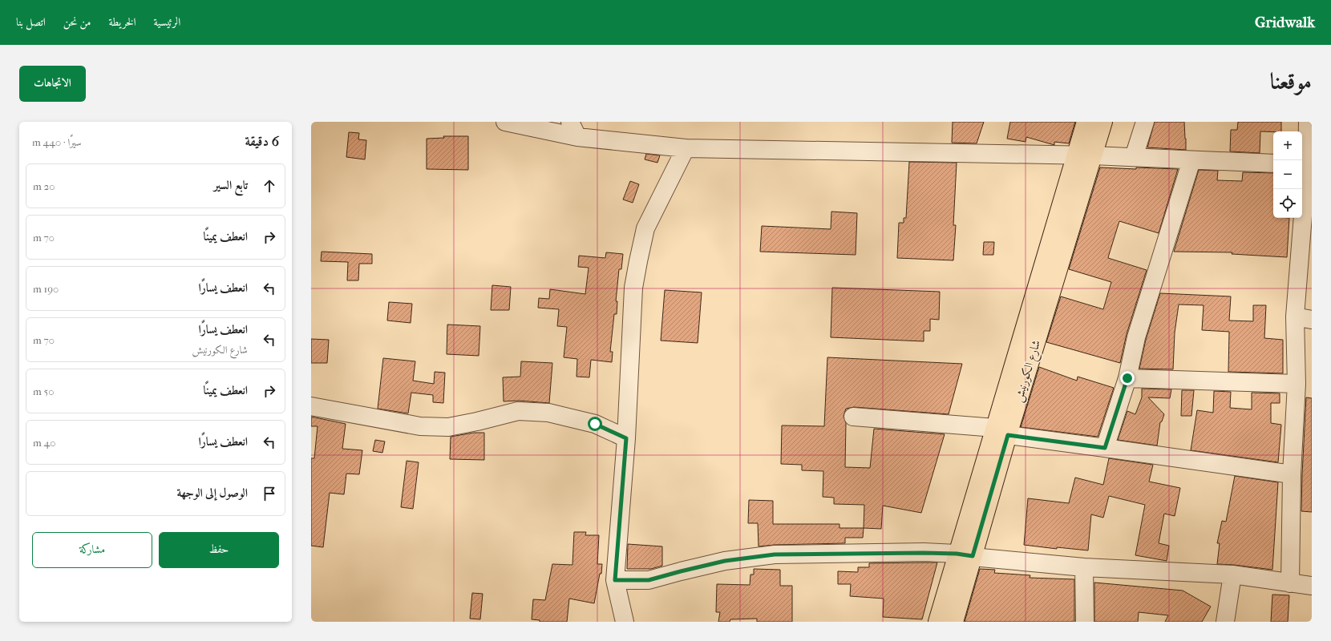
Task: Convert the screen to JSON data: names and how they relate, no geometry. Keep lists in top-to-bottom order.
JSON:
{
  "streets": {
    "main road": ["شارع الكورنيش"]
  },
  "page": {
    "header": "Gridwalk",
    "nav": [
      "الرئيسية",
      "الخريطة",
      "من نحن",
      "اتصل بنا"
    ],
    "title": "موقعنا",
    "buttons": [
      "الاتجاهات",
      ["حفظ", "مشاركة"]
    ],
    "heading": ["6 دقيقة", "سيرًا · 440 m"],
    "map_buttons": ["+", "−"],
    "list": [
      ["تابع السير", "20 m"],
      ["انعطف يمينًا", "70 m"],
      ["انعطف يسارًا", "190 m"],
      ["انعطف يسارًا", "شارع الكورنيش", "70 m"],
      ["انعطف يمينًا", "50 m"],
      ["انعطف يسارًا", "40 m"],
      "الوصول إلى الوجهة"
    ]
  }
}
